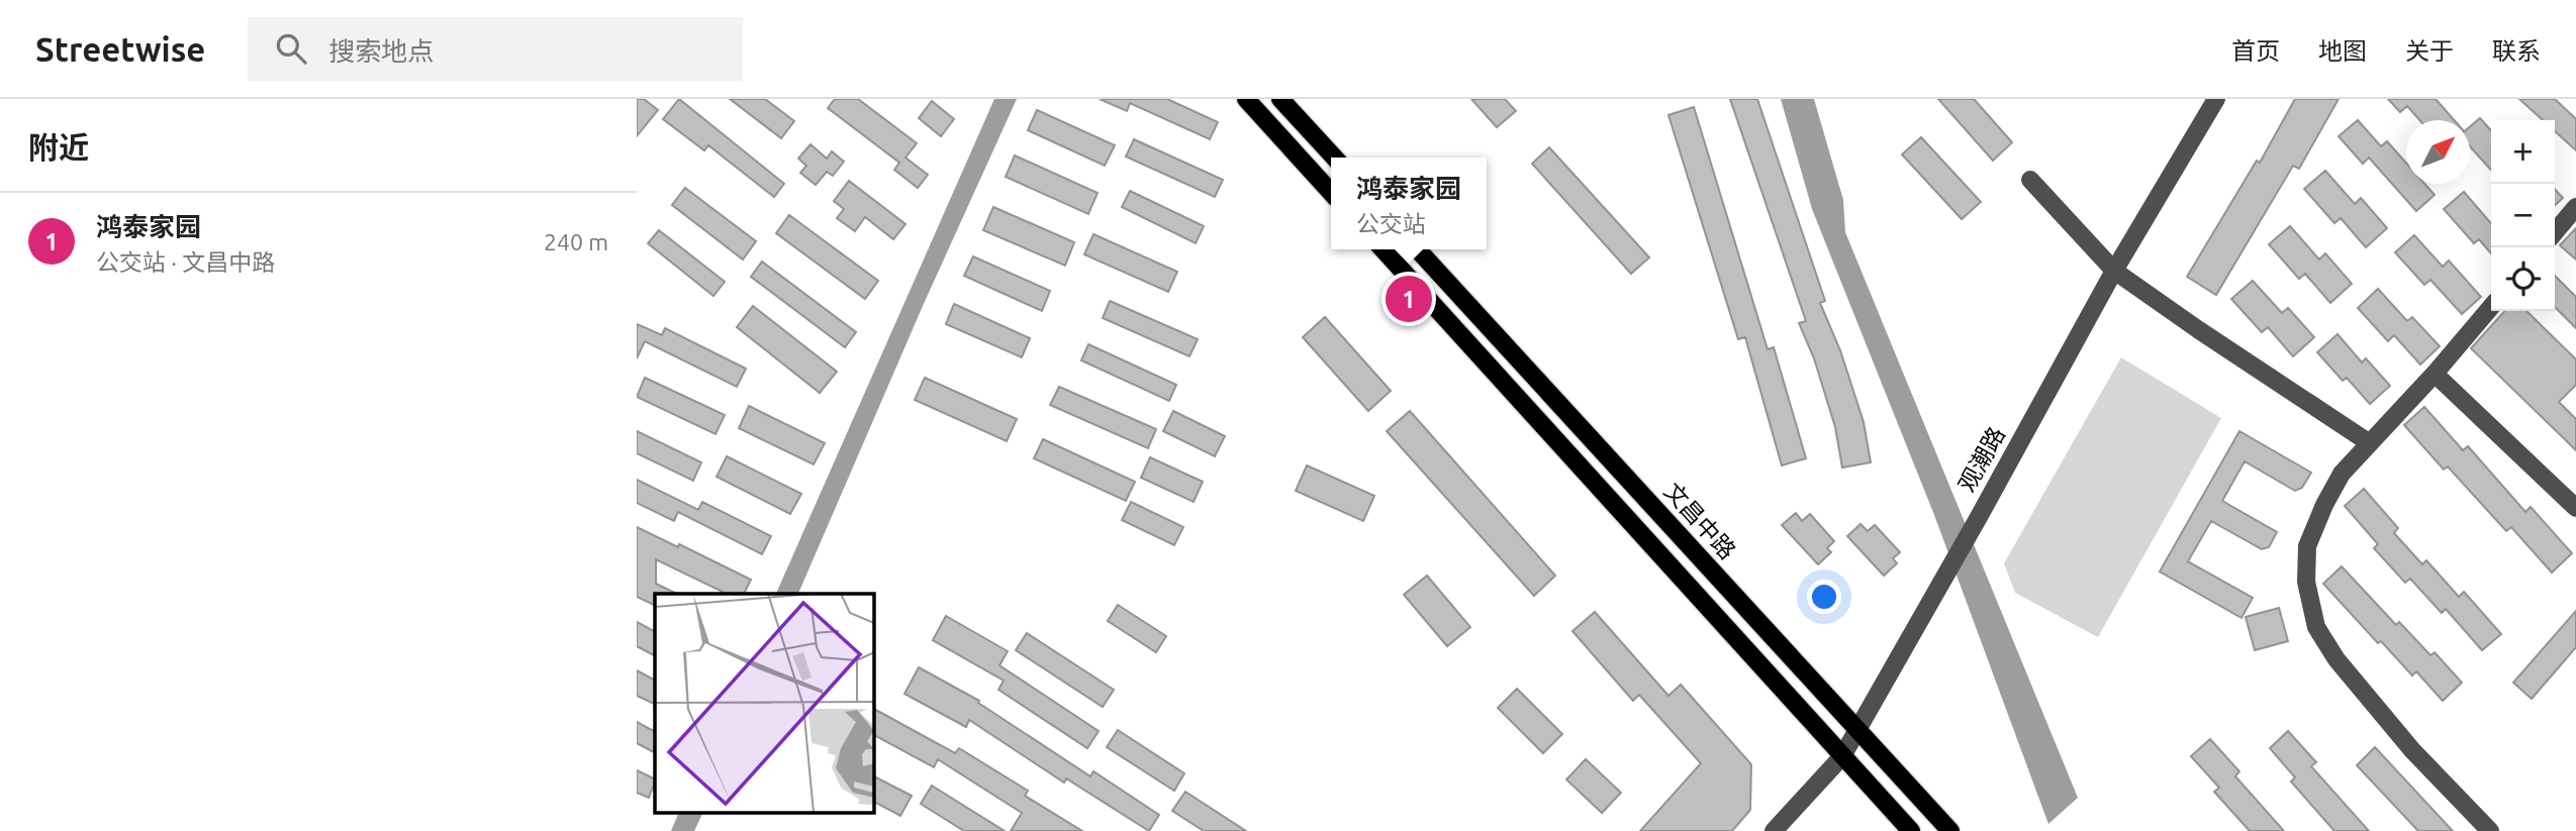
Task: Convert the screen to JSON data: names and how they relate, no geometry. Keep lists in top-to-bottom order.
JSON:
{
  "streets": {
    "main road": ["文昌中路"],
    "street": ["观潮路"]
  },
  "crossings": [
    ["观潮路", "文昌中路"]
  ],
  "north": "top right",
  "page": {
    "header": "Streetwise",
    "search": "搜索地点",
    "nav": [
      "首页",
      "地图",
      "关于",
      "联系"
    ],
    "heading": "附近",
    "map_buttons": ["+", "−"],
    "popup": ["鸿泰家园", "公交站"],
    "list": [
      {
        "mark": "1",
        "name": "鸿泰家园",
        "note": "公交站 · 文昌中路",
        "value": "240 m"
      }
    ],
    "pins": "1"
  }
}
